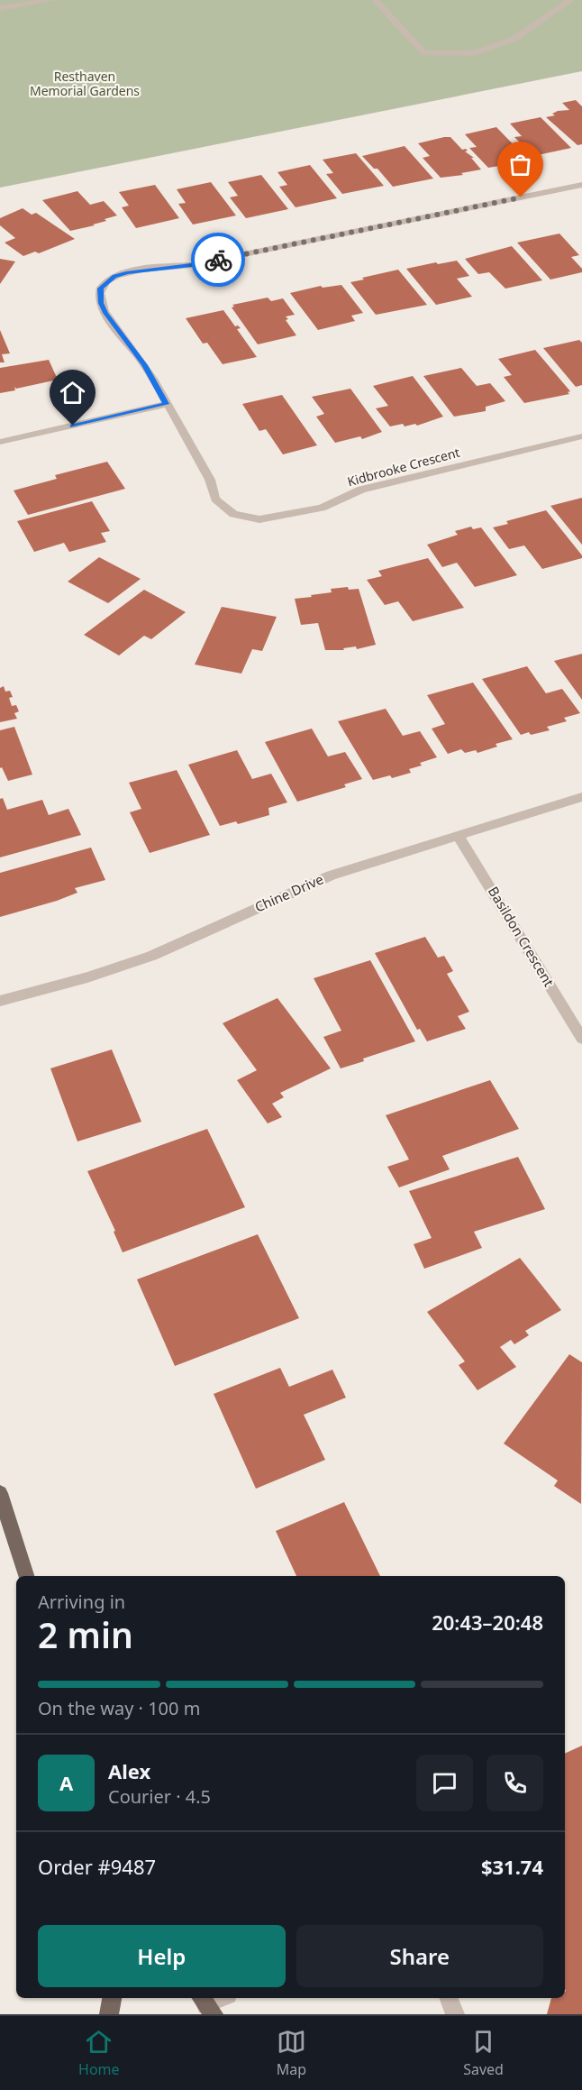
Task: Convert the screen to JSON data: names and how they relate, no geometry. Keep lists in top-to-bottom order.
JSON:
{
  "streets": {
    "street": ["Kidbrooke Crescent", "Chine Drive", "Basildon Crescent"]
  },
  "crossings": [
    ["Chine Drive", "Basildon Crescent"]
  ],
  "parks": ["Resthaven Memorial Gardens"],
  "page": {
    "heading": ["2 min", "Arriving in", "20:43–20:48"],
    "panel": [
      "Alex",
      "Courier · 4.5",
      "Order #9487",
      "$31.74"
    ],
    "bar": "On the way · 100 m",
    "round": "A",
    "buttons": ["Help", "Share"],
    "tabs": ["Home", "Map", "Saved"]
  }
}
